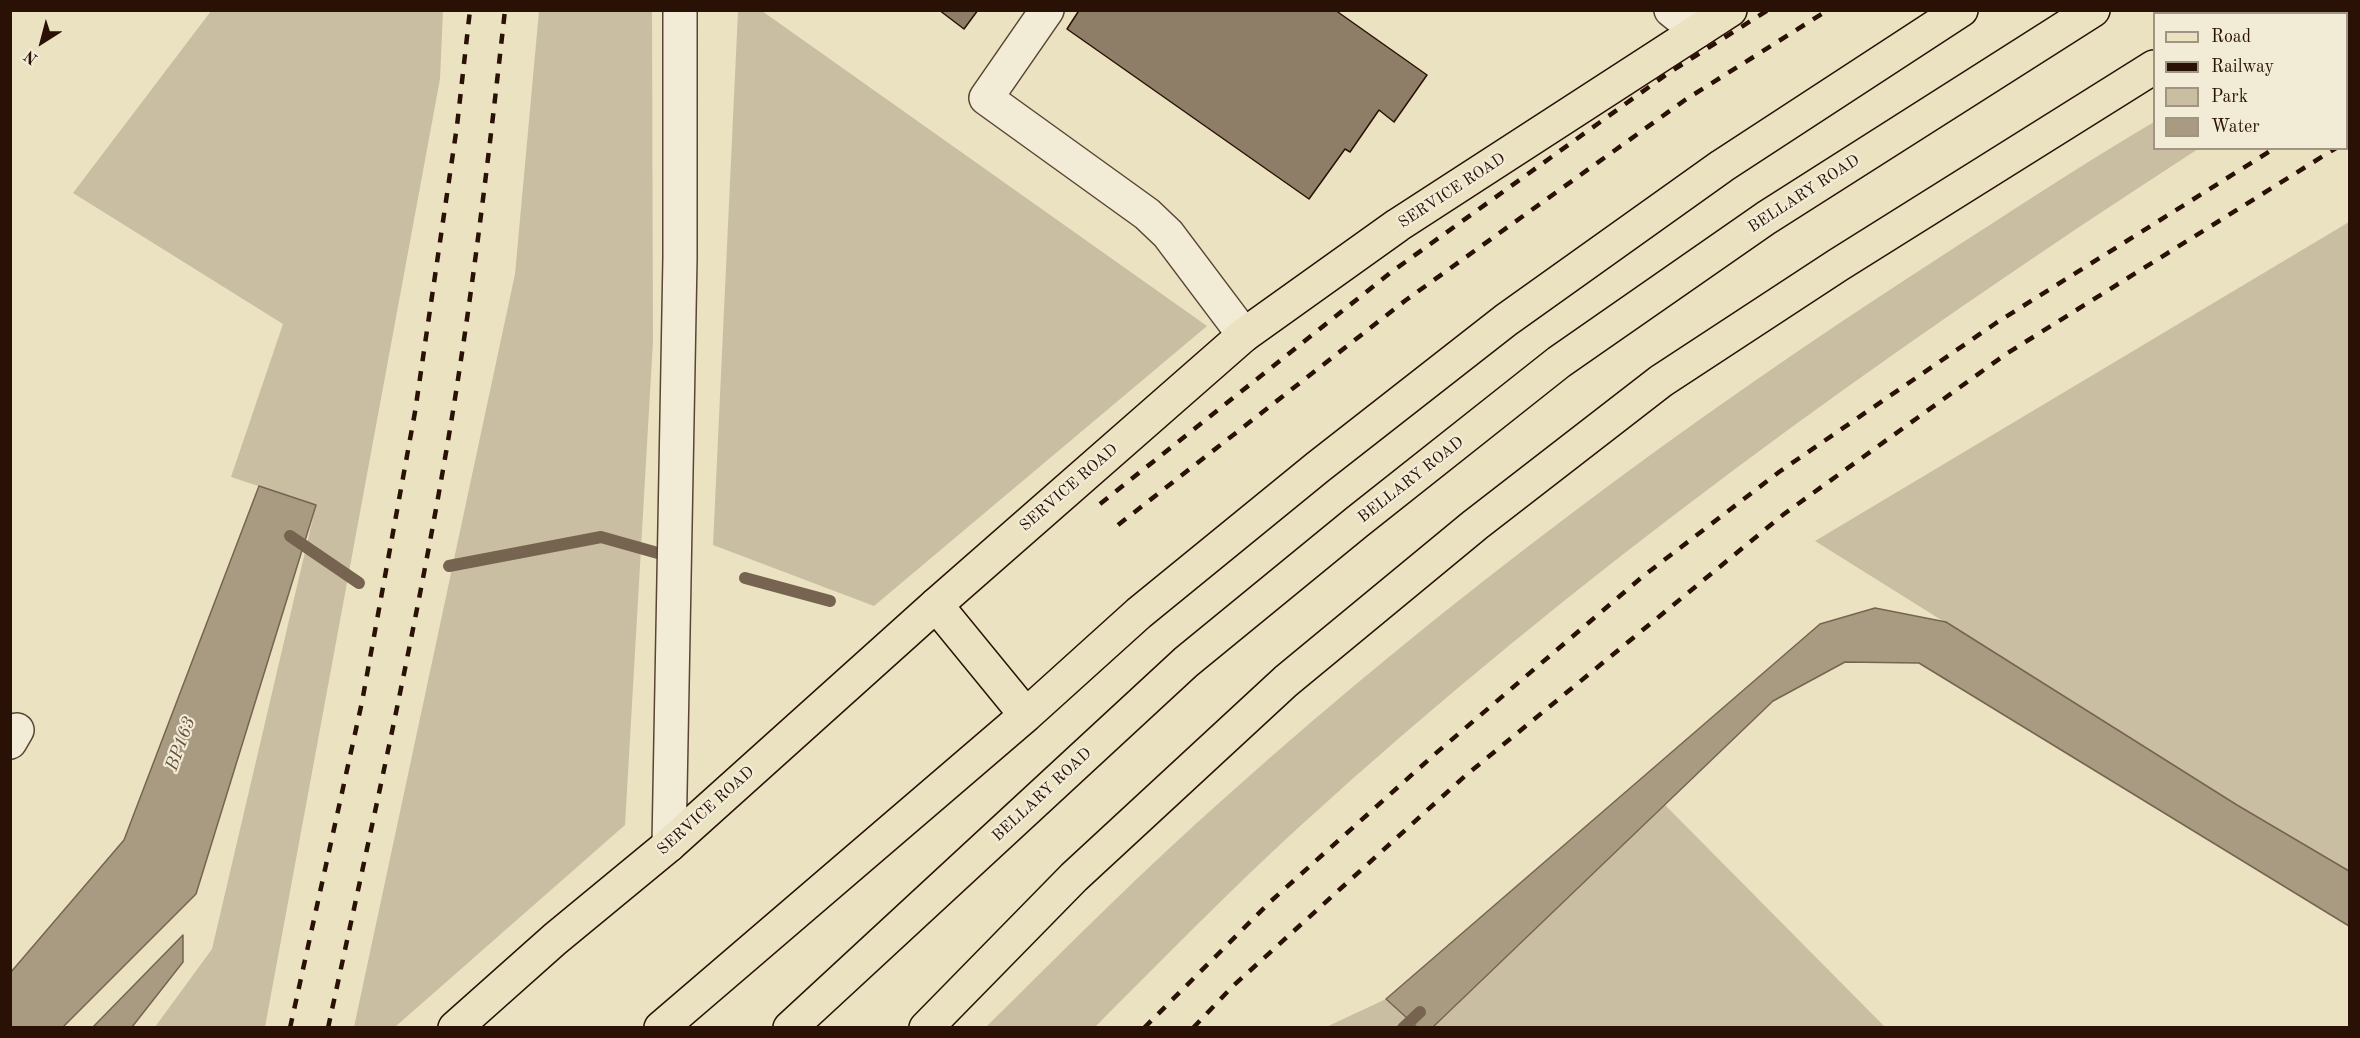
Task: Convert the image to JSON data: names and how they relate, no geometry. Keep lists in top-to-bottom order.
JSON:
{
  "streets": {
    "main road": ["SERVICE ROAD", "BELLARY ROAD"]
  },
  "water": ["BP163"],
  "legend": [
    "Road",
    "Railway",
    "Park",
    "Water"
  ],
  "north": "bottom left"
}
